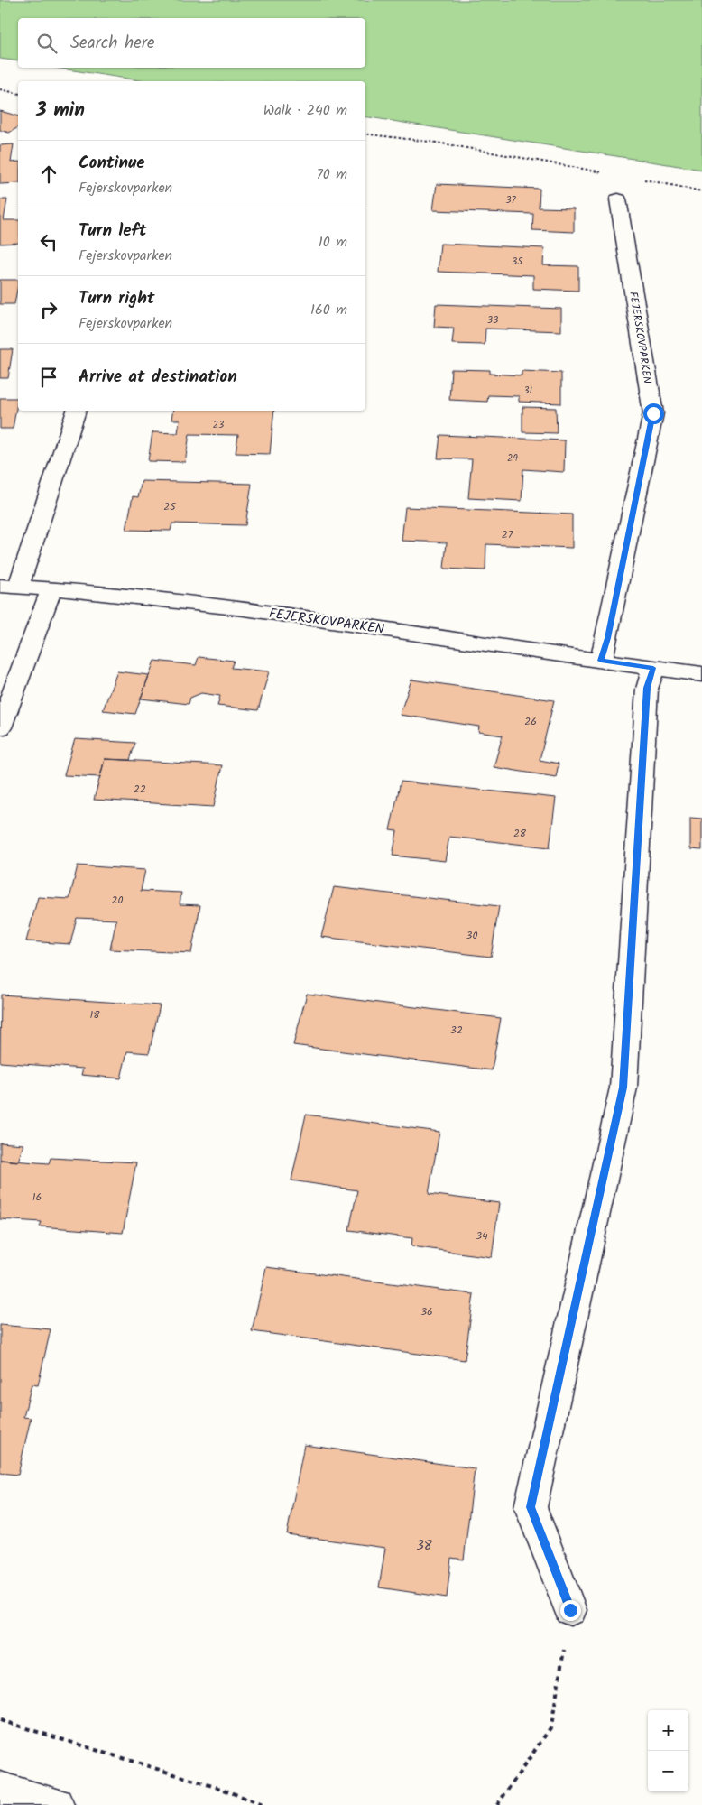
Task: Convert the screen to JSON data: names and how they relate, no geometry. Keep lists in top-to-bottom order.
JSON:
{
  "streets": {
    "street": ["FEJERSKOVPARKEN"]
  },
  "house_numbers": [
    "37",
    "35",
    "33",
    "31",
    "23",
    "29",
    "25",
    "27",
    "26",
    "22",
    "28",
    "20",
    "30",
    "18",
    "32",
    "16",
    "34",
    "36",
    "38"
  ],
  "page": {
    "search": "Search here",
    "heading": ["3 min", "Walk · 240 m"],
    "list": [
      ["Continue", "Fejerskovparken", "70 m"],
      ["Turn left", "Fejerskovparken", "10 m"],
      ["Turn right", "Fejerskovparken", "160 m"],
      "Arrive at destination"
    ],
    "map_buttons": ["+", "−"]
  }
}
